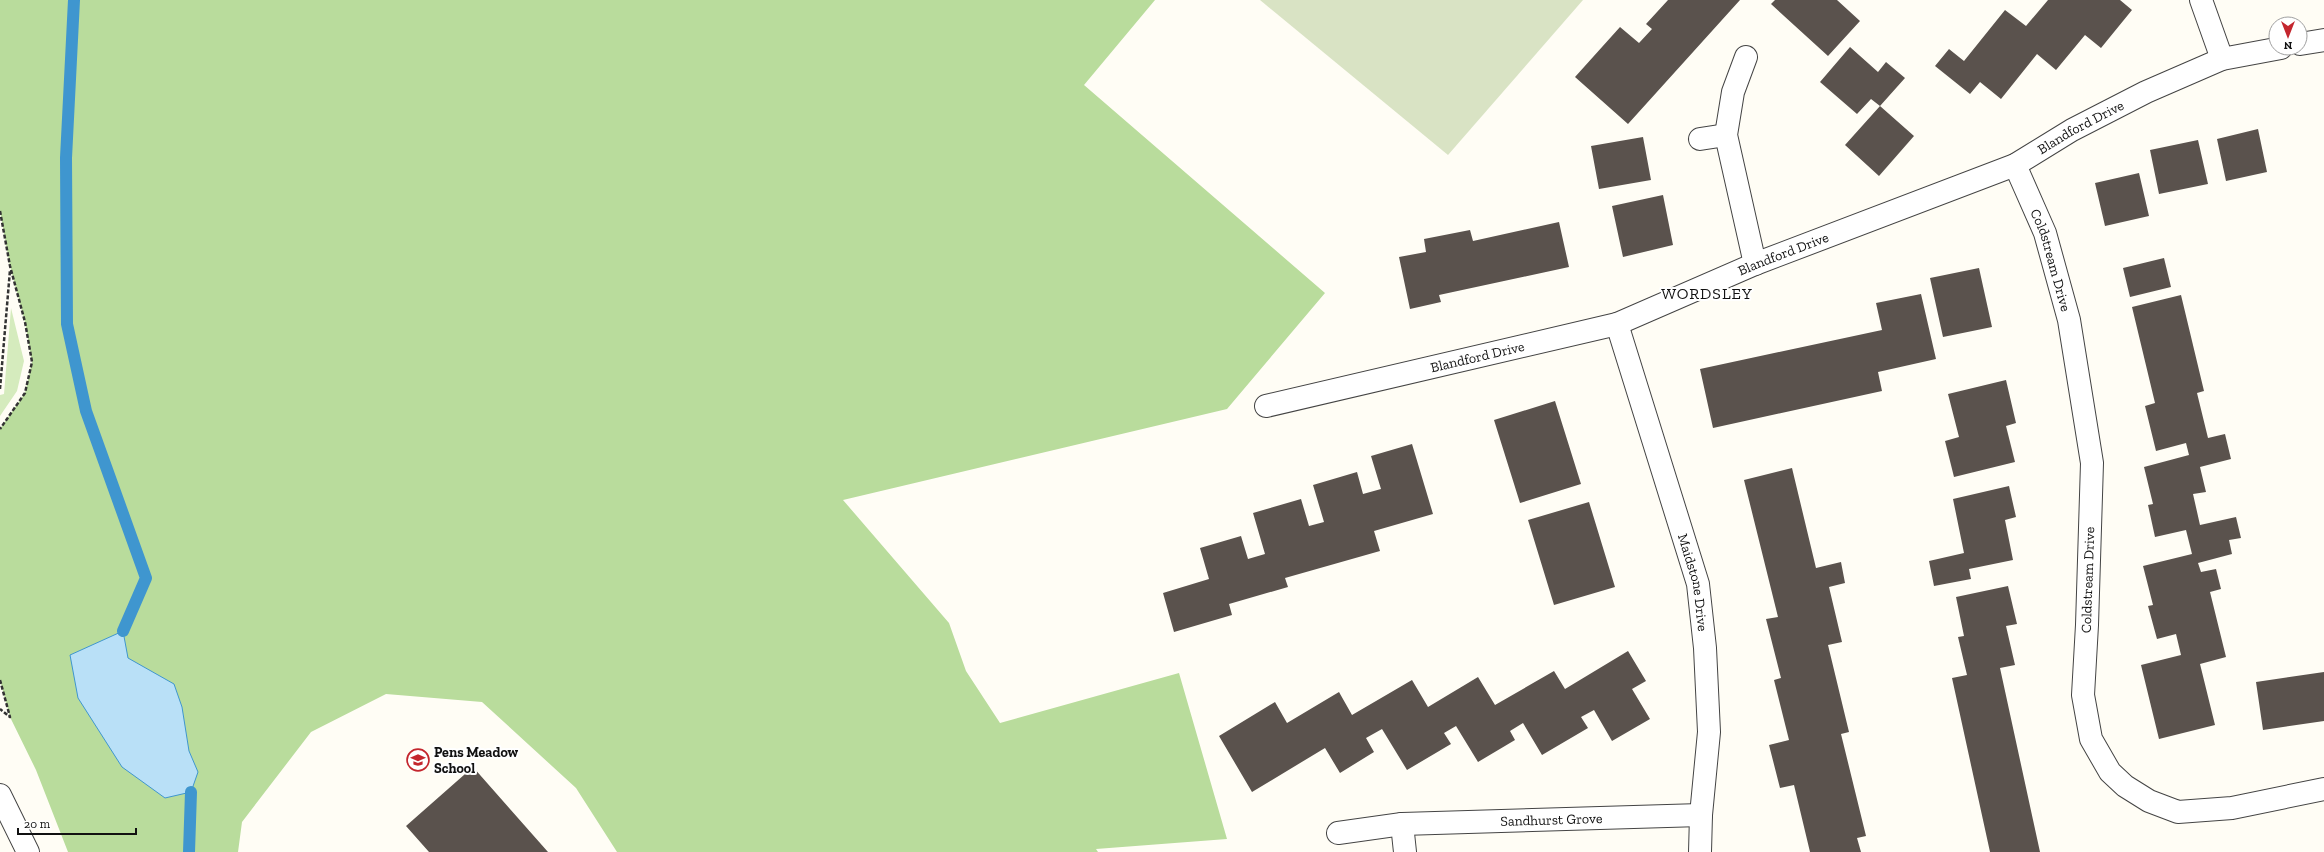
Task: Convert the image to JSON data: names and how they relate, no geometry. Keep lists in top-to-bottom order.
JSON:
{
  "streets": {
    "street": [
      "Blandford Drive",
      "Coldstream Drive",
      "Maidstone Drive",
      "Sandhurst Grove"
    ]
  },
  "crossings": [
    ["Blandford Drive", "Coldstream Drive"],
    ["Blandford Drive", "Maidstone Drive"],
    ["Maidstone Drive", "Sandhurst Grove"]
  ],
  "districts": ["WORDSLEY"],
  "places": {
    "school or university": ["Pens Meadow School"]
  },
  "scale_bar": "20 m",
  "north": "bottom"
}
